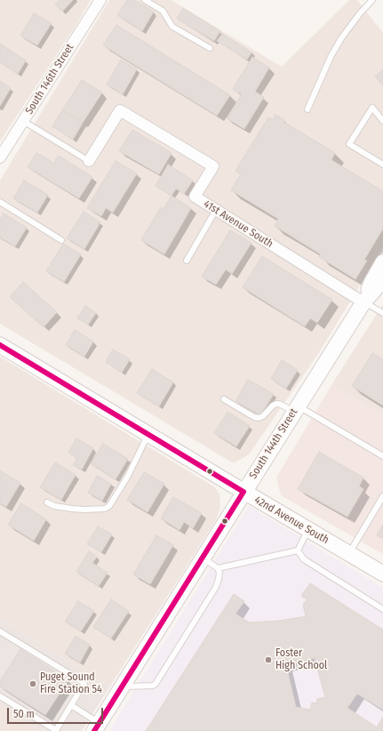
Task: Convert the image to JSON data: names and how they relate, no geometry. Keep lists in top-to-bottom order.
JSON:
{
  "streets": {
    "street": [
      "South 146th Street",
      "41st Avenue South",
      "South 144th Street",
      "42nd Avenue South"
    ]
  },
  "crossings": [
    ["41st Avenue South", "South 144th Street"],
    ["South 144th Street", "42nd Avenue South"]
  ],
  "places": ["Foster High School", "Puget Sound Fire Station 54"],
  "scale_bar": "50 m"
}
